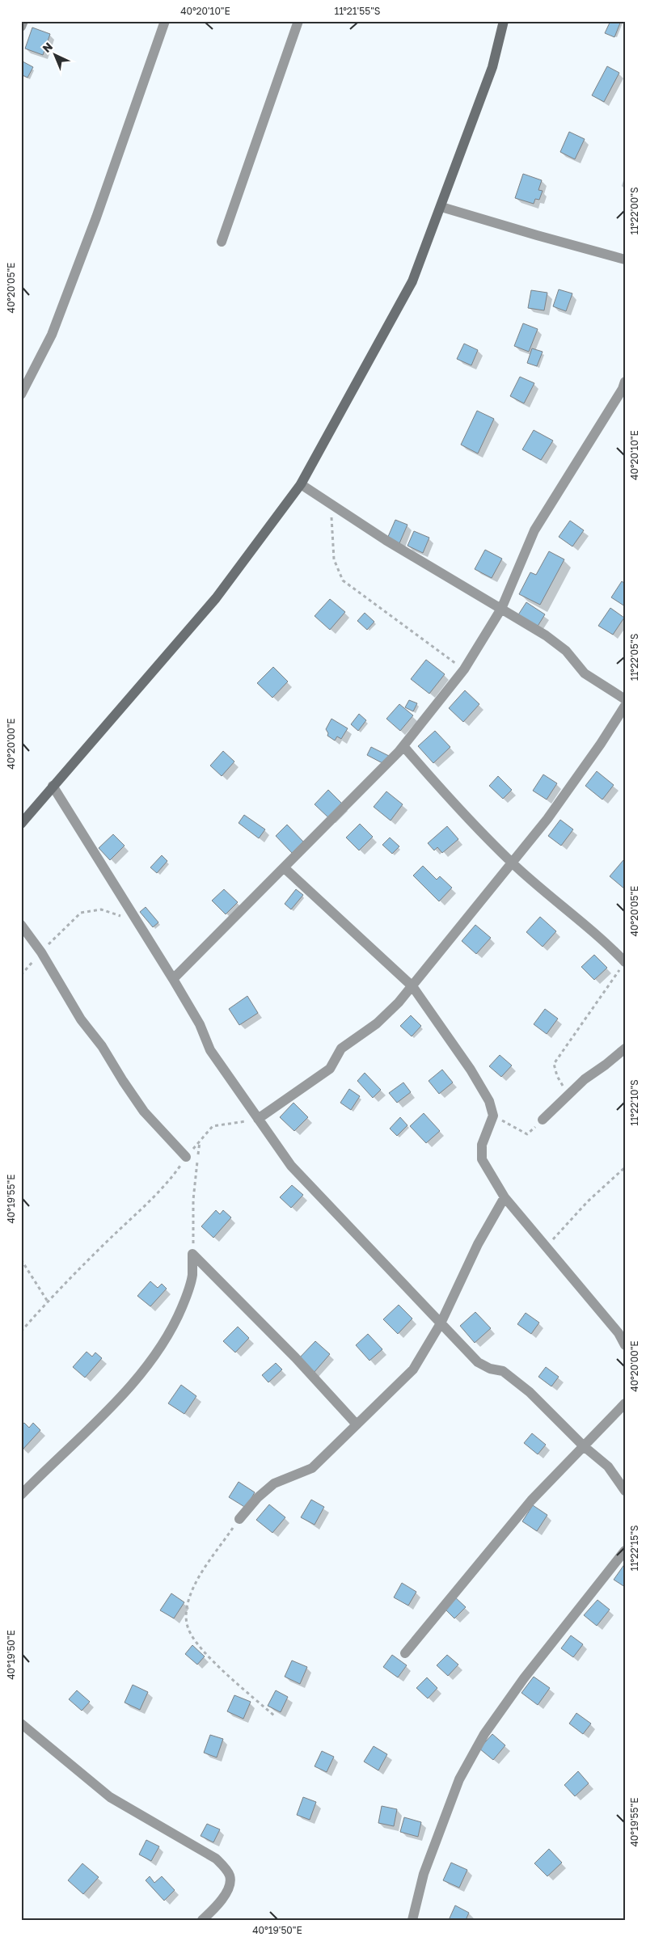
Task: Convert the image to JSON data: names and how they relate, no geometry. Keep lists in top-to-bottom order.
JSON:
{
  "north": "top left",
  "coordinates": [
    "40°20'10\"E",
    "11°21'55\"S",
    "11°22'00\"S",
    "40°20'05\"E",
    "11°22'05\"S",
    "40°20'00\"E",
    "11°22'10\"S",
    "40°19'55\"E",
    "11°22'15\"S",
    "40°19'50\"E"
  ]
}
